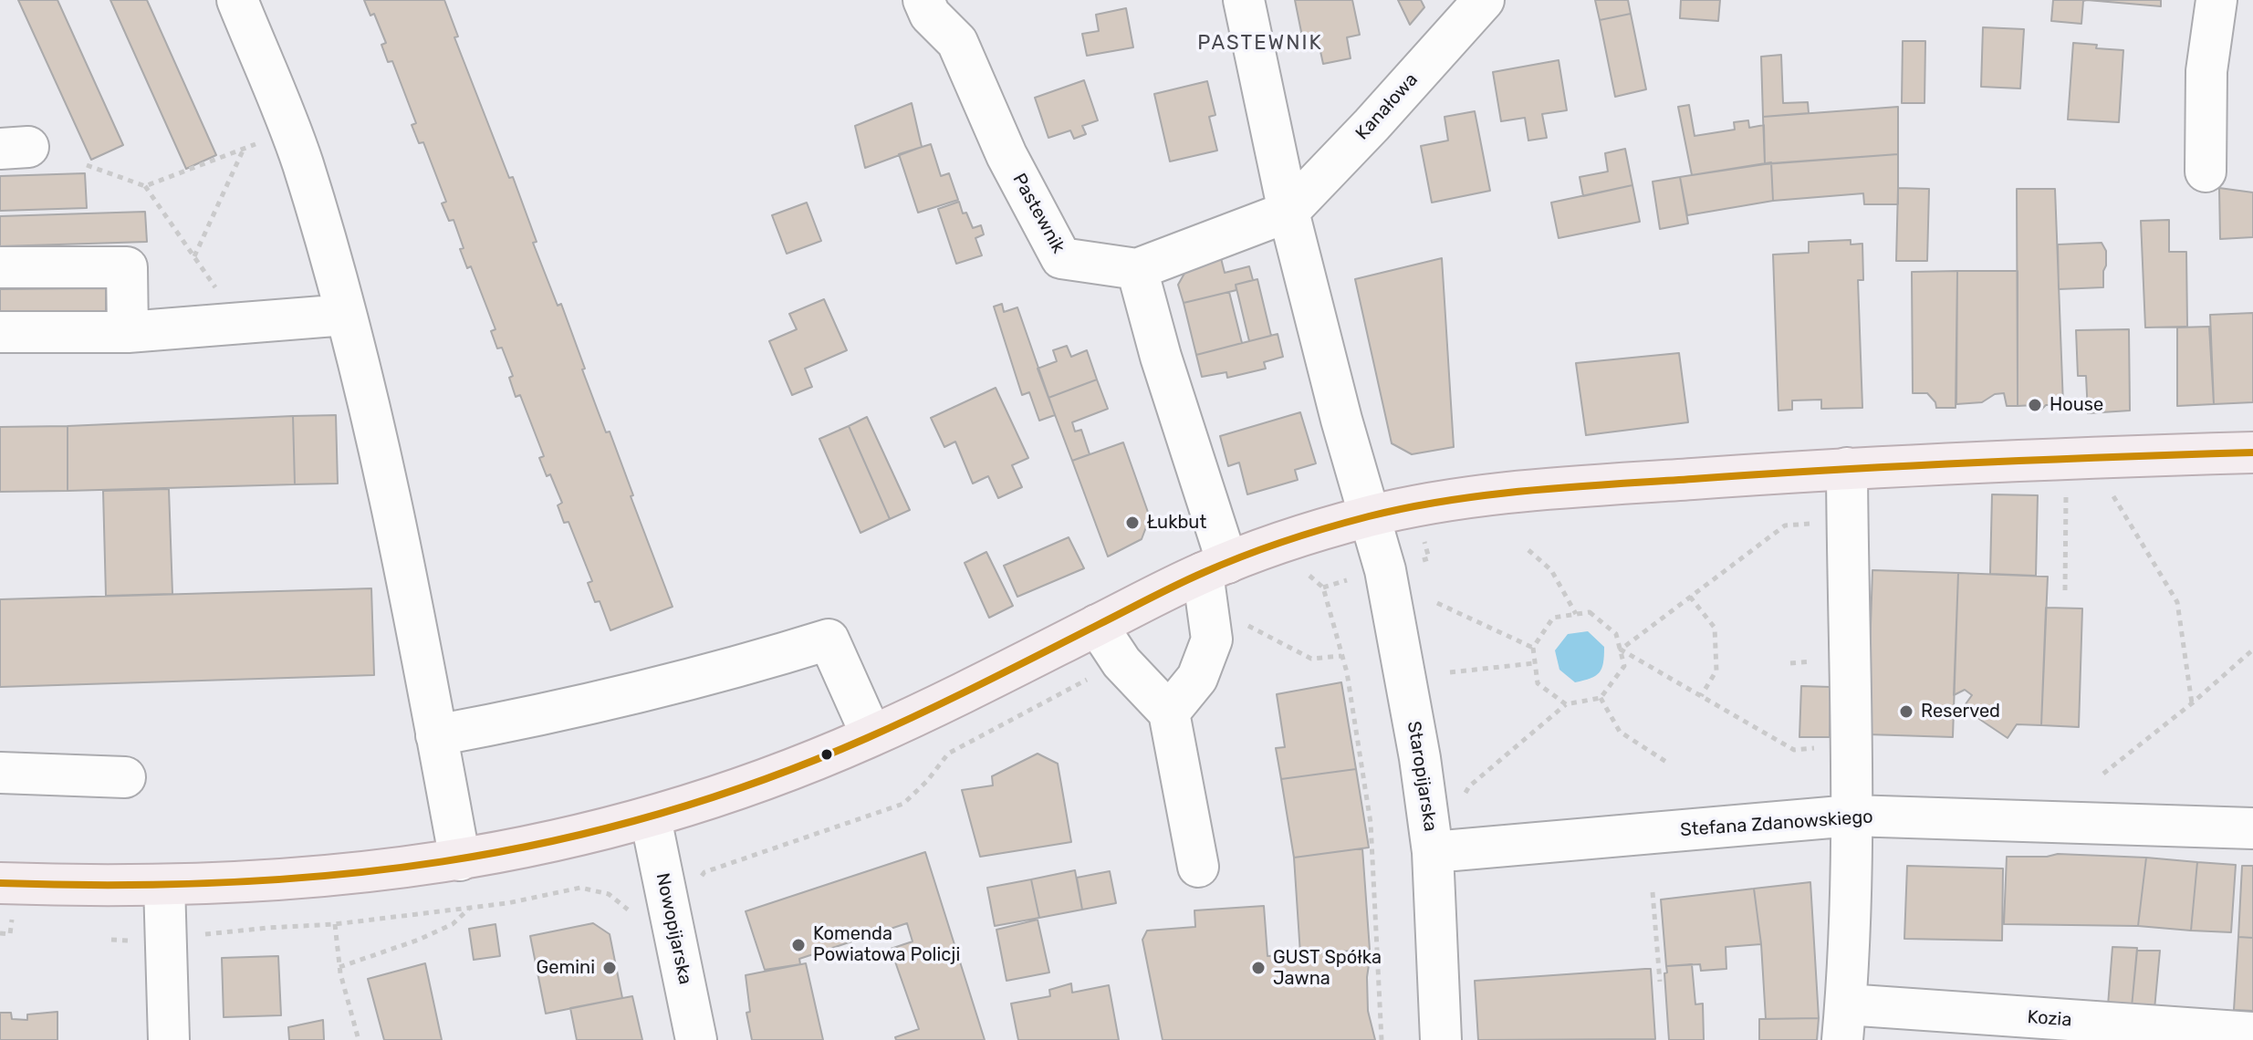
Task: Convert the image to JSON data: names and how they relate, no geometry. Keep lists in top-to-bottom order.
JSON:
{
  "streets": {
    "street": [
      "Kanałowa",
      "Pastewnik",
      "Staropijarska",
      "Stefana Zdanowskiego",
      "Nowopijarska",
      "Kozia"
    ]
  },
  "crossings": [
    ["Kanałowa", "Pastewnik"],
    ["Staropijarska", "Stefana Zdanowskiego"]
  ],
  "districts": ["PASTEWNIK"],
  "places": [
    "House",
    "Łukbut",
    "Reserved",
    "Komenda Powiatowa Policji",
    "Gemini",
    "GUST Spółka Jawna"
  ]
}
